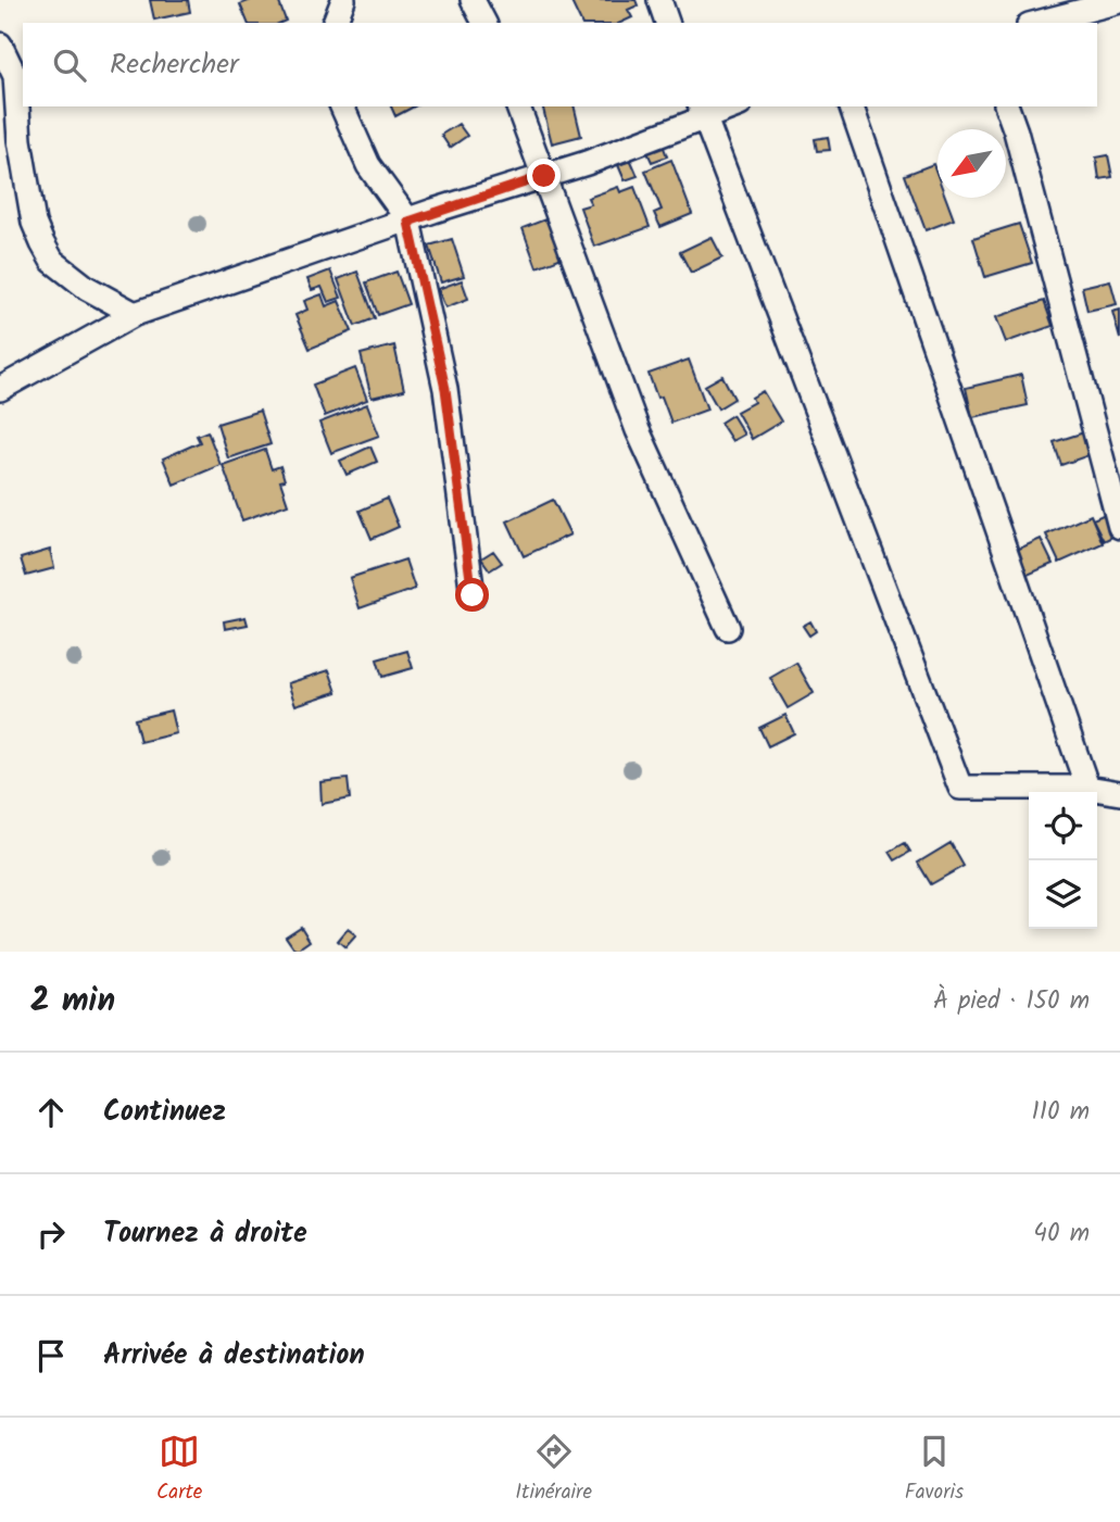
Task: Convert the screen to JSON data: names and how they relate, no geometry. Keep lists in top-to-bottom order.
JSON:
{
  "north": "bottom left",
  "page": {
    "search": "Rechercher",
    "heading": ["2 min", "À pied · 150 m"],
    "list": [
      ["Continuez", "110 m"],
      ["Tournez à droite", "40 m"],
      "Arrivée à destination"
    ],
    "nav": ["Carte", "Itinéraire", "Favoris"]
  }
}
